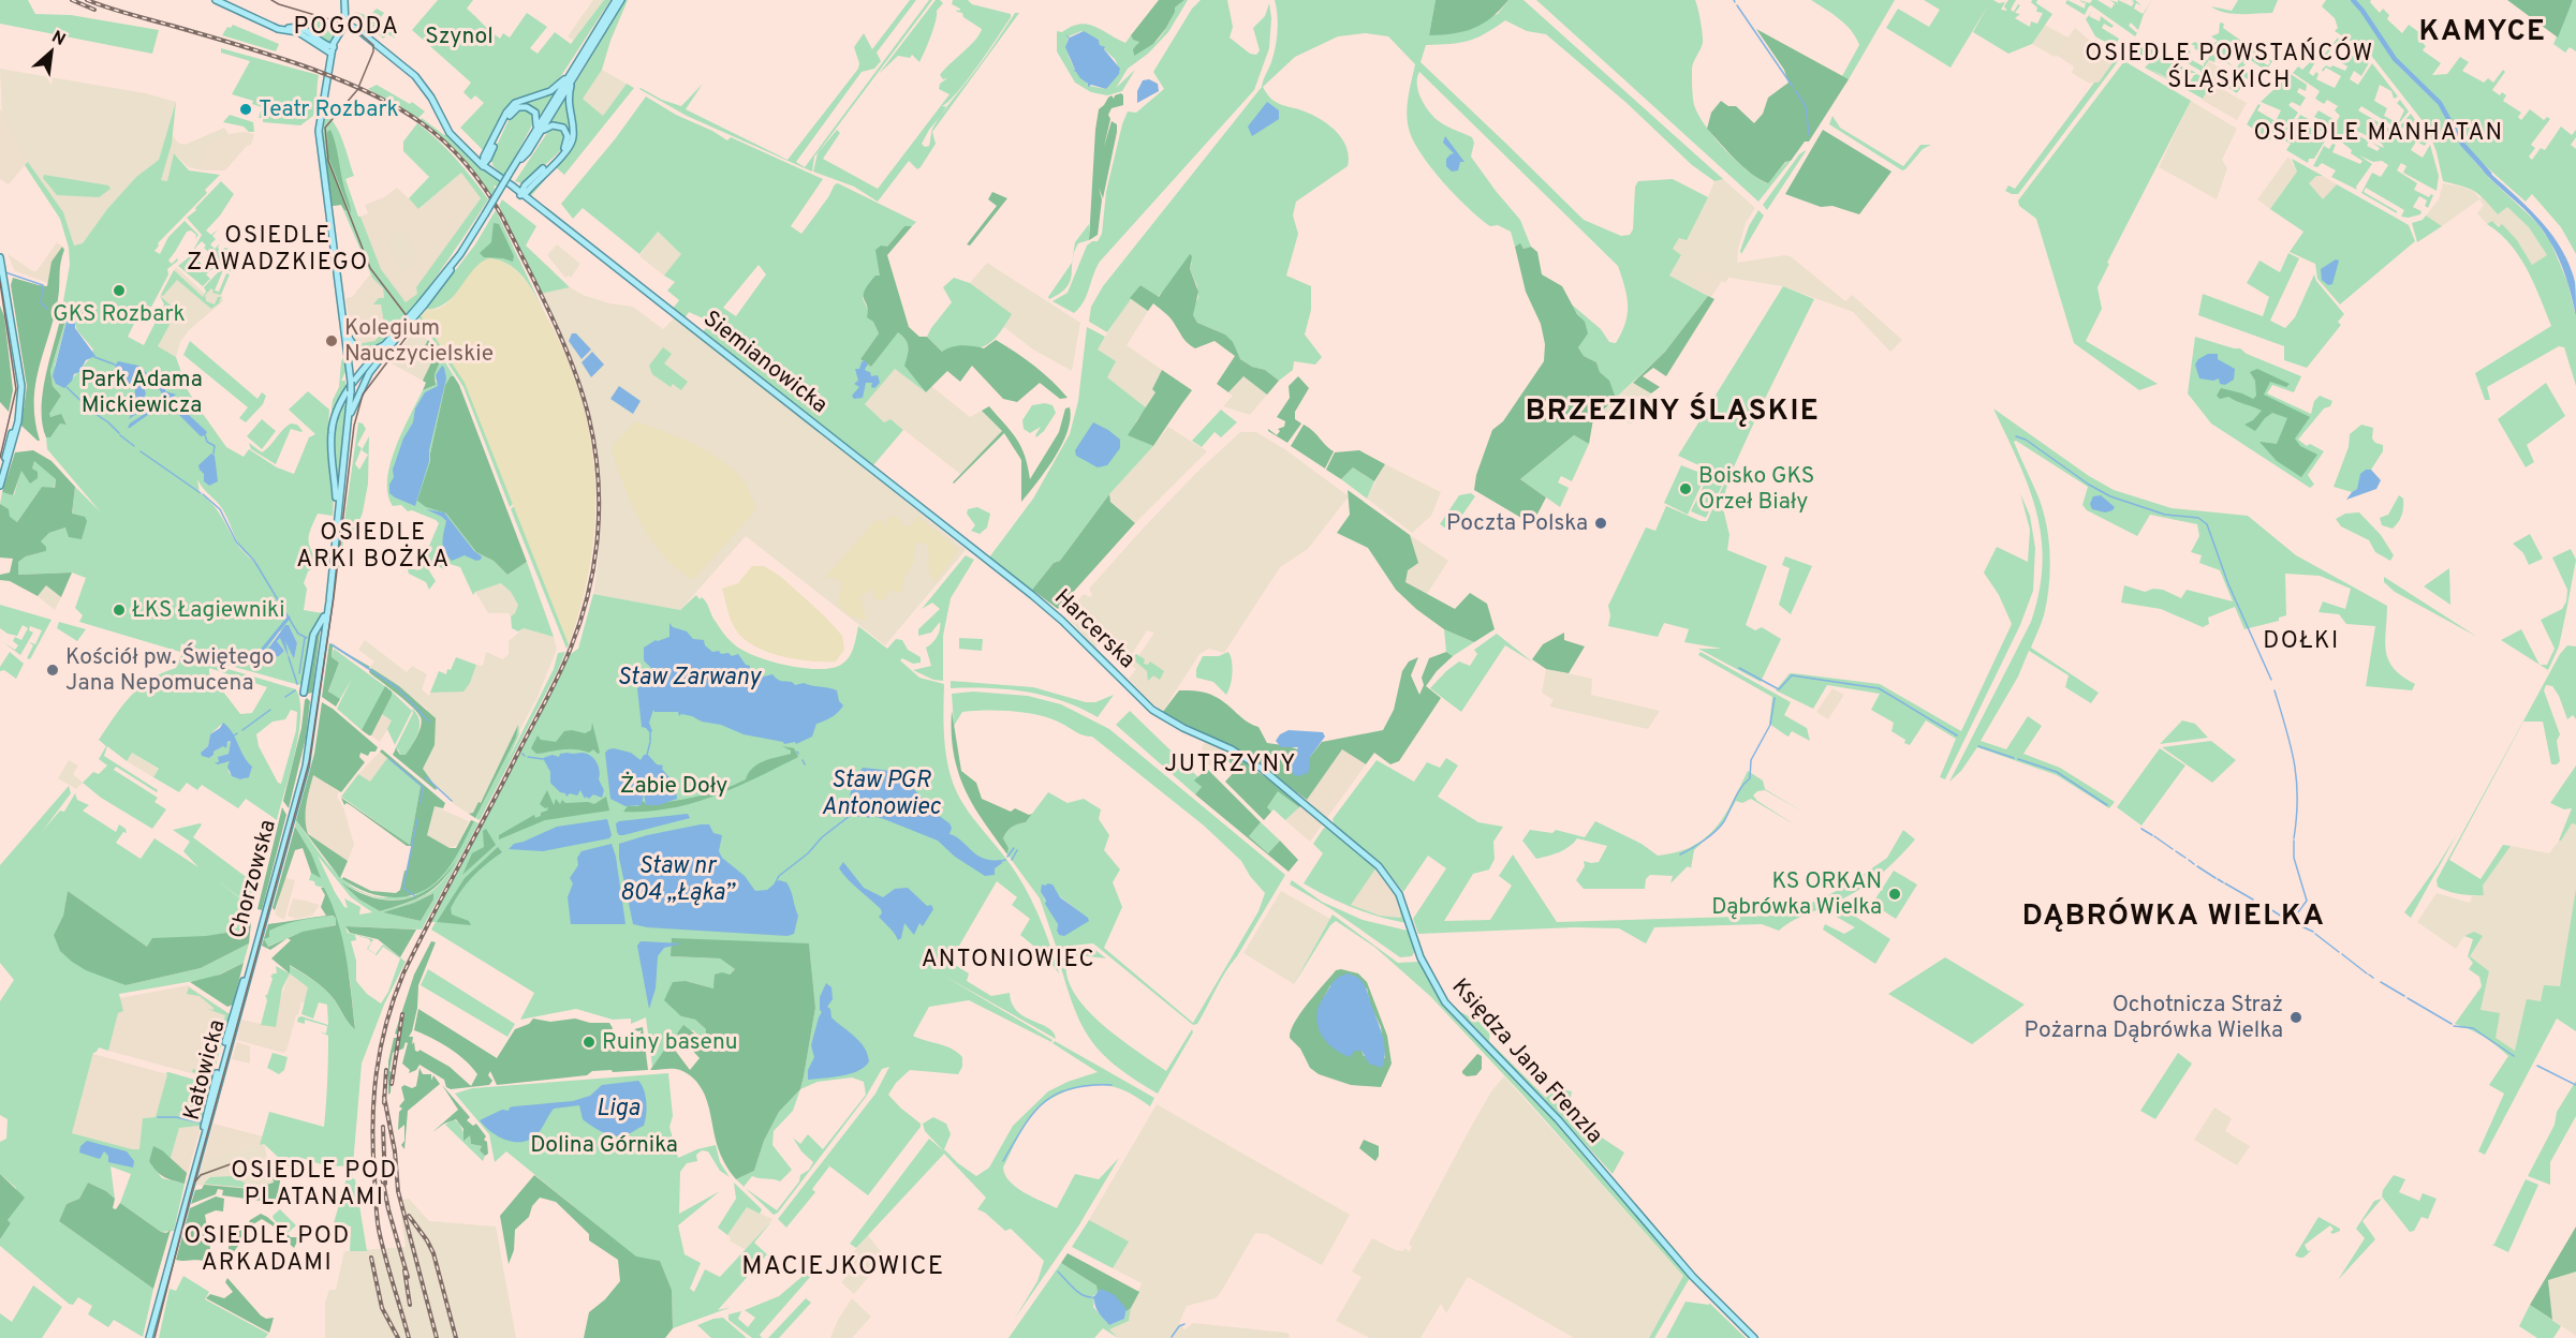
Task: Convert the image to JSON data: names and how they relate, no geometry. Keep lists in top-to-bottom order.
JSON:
{
  "streets": {
    "main road": [
      "Siemianowicka",
      "Harcerska",
      "Chorzowska",
      "Księdza Jana Frenzla",
      "Katowicka"
    ]
  },
  "crossings": [
    ["Siemianowicka", "Harcerska"],
    ["Siemianowicka", "Chorzowska"],
    ["Harcerska", "Księdza Jana Frenzla"],
    ["Chorzowska", "Katowicka"]
  ],
  "districts": [
    "POGODA",
    "KAMYCE",
    "OSIEDLE POWSTAŃCÓW ŚLĄSKICH",
    "OSIEDLE MANHATAN",
    "OSIEDLE ZAWADZKIEGO",
    "BRZEZINY ŚLĄSKIE",
    "OSIEDLE ARKI BOŻKA",
    "DOŁKI",
    "JUTRZYNY",
    "DĄBRÓWKA WIELKA",
    "ANTONIOWIEC",
    "OSIEDLE POD PLATANAMI",
    "OSIEDLE POD ARKADAMI",
    "MACIEJKOWICE"
  ],
  "water": [
    "Staw Zarwany",
    "Staw PGR Antonowiec",
    "Staw nr 804 „Łąka”",
    "Liga"
  ],
  "parks": [
    "Szynol",
    "Park Adama Mickiewicza",
    "Żabie Doły",
    "Dolina Górnika"
  ],
  "places": [
    "Teatr Rozbark",
    "GKS Rozbark",
    "Kolegium Nauczycielskie",
    "Boisko GKS Orzeł Biały",
    "Poczta Polska",
    "ŁKS Łagiewniki",
    "Kościół pw. Świętego Jana Nepomucena",
    "KS ORKAN Dąbrówka Wielka",
    "Ochotnicza Straż Pożarna Dąbrówka Wielka",
    "Ruiny basenu"
  ],
  "north": "top right"
}
